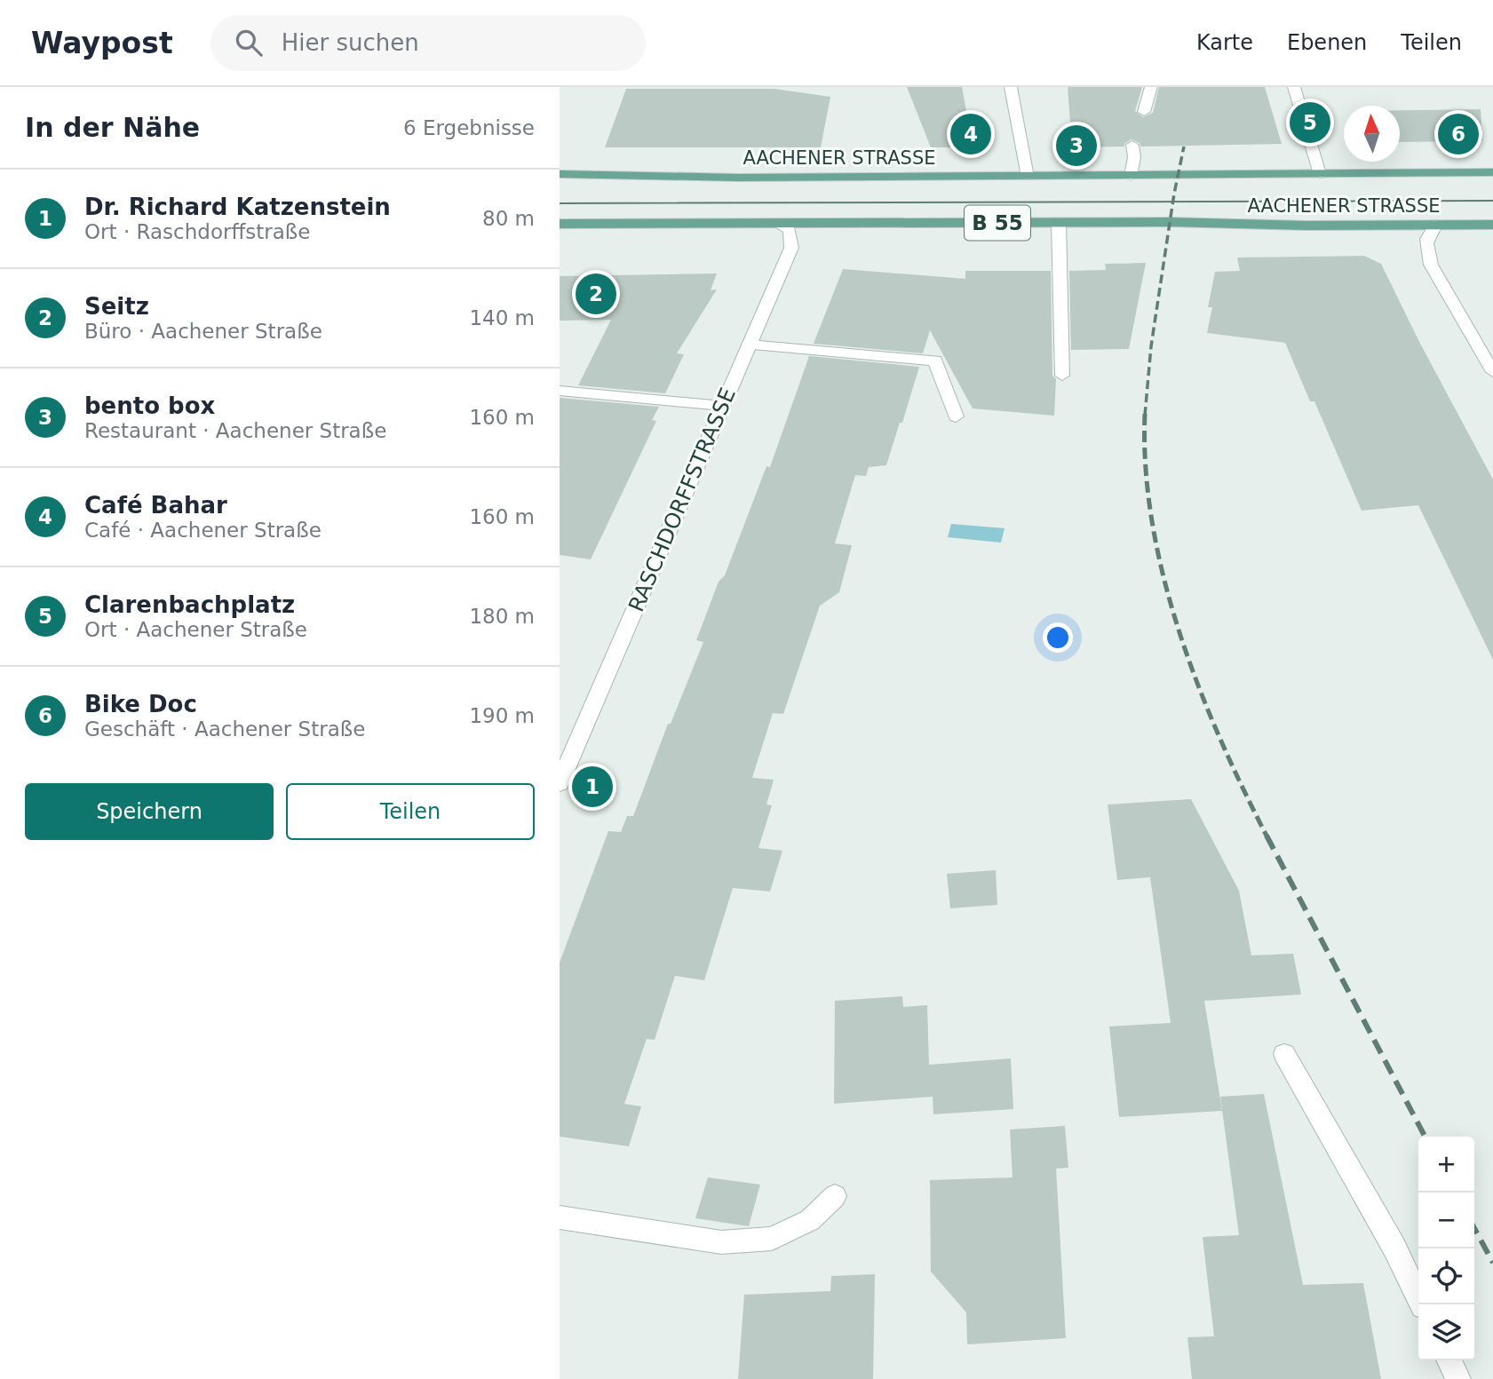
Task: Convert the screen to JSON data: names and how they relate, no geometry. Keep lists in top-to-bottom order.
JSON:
{
  "streets": {
    "main road": ["AACHENER STRASSE", "B 55"],
    "street": ["RASCHDORFFSTRASSE"]
  },
  "crossings": [
    ["AACHENER STRASSE", "RASCHDORFFSTRASSE"]
  ],
  "north": "top",
  "page": {
    "header": "Waypost",
    "search": "Hier suchen",
    "nav": ["Karte", "Ebenen", "Teilen"],
    "heading": ["In der Nähe", "6 Ergebnisse"],
    "pins": [
      "5",
      "4",
      "6",
      "3",
      "2",
      "1"
    ],
    "list": [
      {
        "mark": "1",
        "name": "Dr. Richard Katzenstein",
        "note": "Ort · Raschdorffstraße",
        "value": "80 m"
      },
      {
        "mark": "2",
        "name": "Seitz",
        "note": "Büro · Aachener Straße",
        "value": "140 m"
      },
      {
        "mark": "3",
        "name": "bento box",
        "note": "Restaurant · Aachener Straße",
        "value": "160 m"
      },
      {
        "mark": "4",
        "name": "Café Bahar",
        "note": "Café · Aachener Straße",
        "value": "160 m"
      },
      {
        "mark": "5",
        "name": "Clarenbachplatz",
        "note": "Ort · Aachener Straße",
        "value": "180 m"
      },
      {
        "mark": "6",
        "name": "Bike Doc",
        "note": "Geschäft · Aachener Straße",
        "value": "190 m"
      }
    ],
    "buttons": ["Speichern", "Teilen"],
    "map_buttons": ["+", "−"]
  }
}
